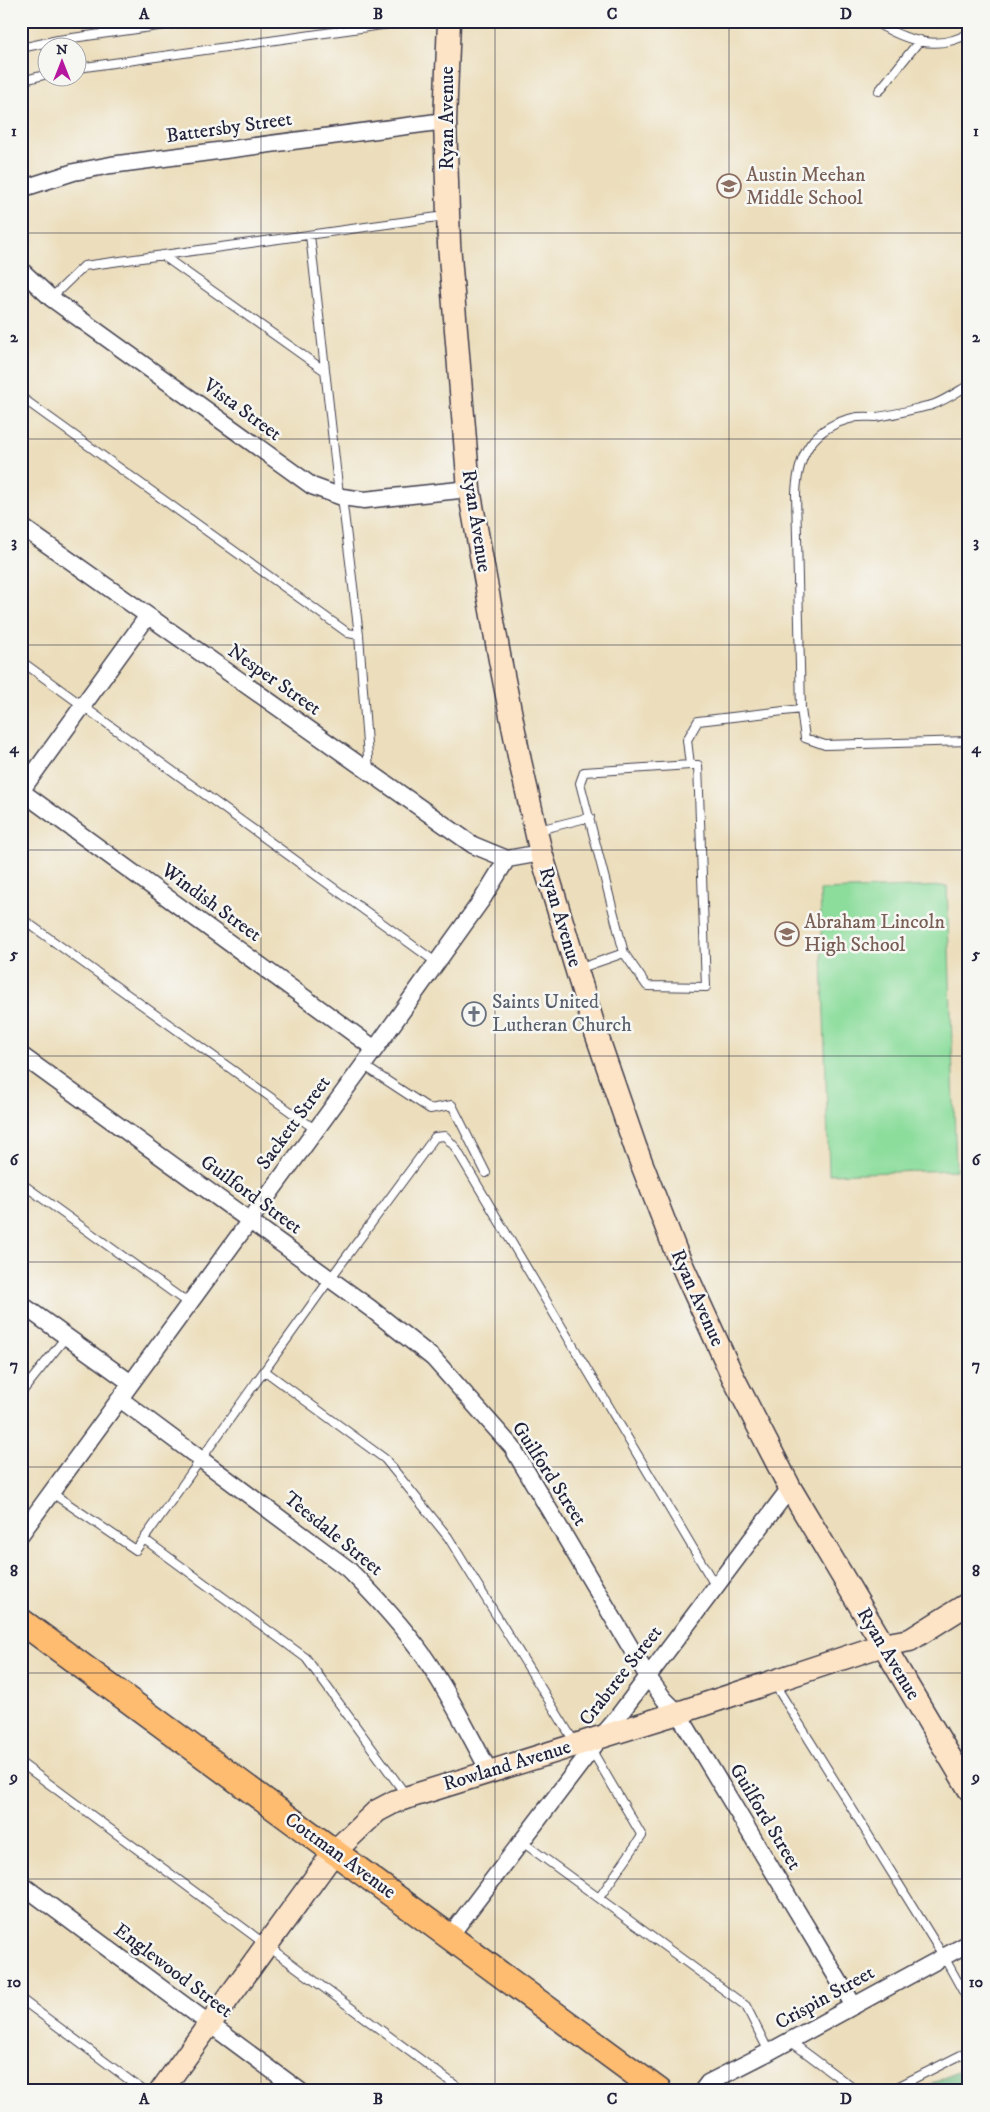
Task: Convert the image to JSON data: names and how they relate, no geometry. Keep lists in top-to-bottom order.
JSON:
{
  "streets": {
    "main road": ["Cottman Avenue"],
    "street": [
      "Ryan Avenue",
      "Battersby Street",
      "Vista Street",
      "Nesper Street",
      "Windish Street",
      "Sackett Street",
      "Guilford Street",
      "Teesdale Street",
      "Crabtree Street",
      "Rowland Avenue",
      "Englewood Street",
      "Crispin Street"
    ]
  },
  "crossings": [
    ["Ryan Avenue", "Battersby Street"],
    ["Ryan Avenue", "Vista Street"],
    ["Ryan Avenue", "Crabtree Street"],
    ["Ryan Avenue", "Rowland Avenue"],
    ["Nesper Street", "Sackett Street"],
    ["Windish Street", "Sackett Street"],
    ["Sackett Street", "Guilford Street"],
    ["Sackett Street", "Teesdale Street"],
    ["Guilford Street", "Crabtree Street"],
    ["Guilford Street", "Rowland Avenue"],
    ["Guilford Street", "Crispin Street"],
    ["Teesdale Street", "Rowland Avenue"],
    ["Crabtree Street", "Rowland Avenue"],
    ["Crabtree Street", "Cottman Avenue"],
    ["Rowland Avenue", "Cottman Avenue"],
    ["Rowland Avenue", "Englewood Street"]
  ],
  "places": {
    "school or university": ["Austin Meehan Middle School", "Abraham Lincoln High School"],
    "church": ["Saints United Lutheran Church"]
  },
  "north": "top",
  "grid": {
    "columns": [
      "A",
      "B",
      "C",
      "D"
    ],
    "rows": [
      "1",
      "2",
      "3",
      "4",
      "5",
      "6",
      "7",
      "8",
      "9",
      "10"
    ]
  }
}
